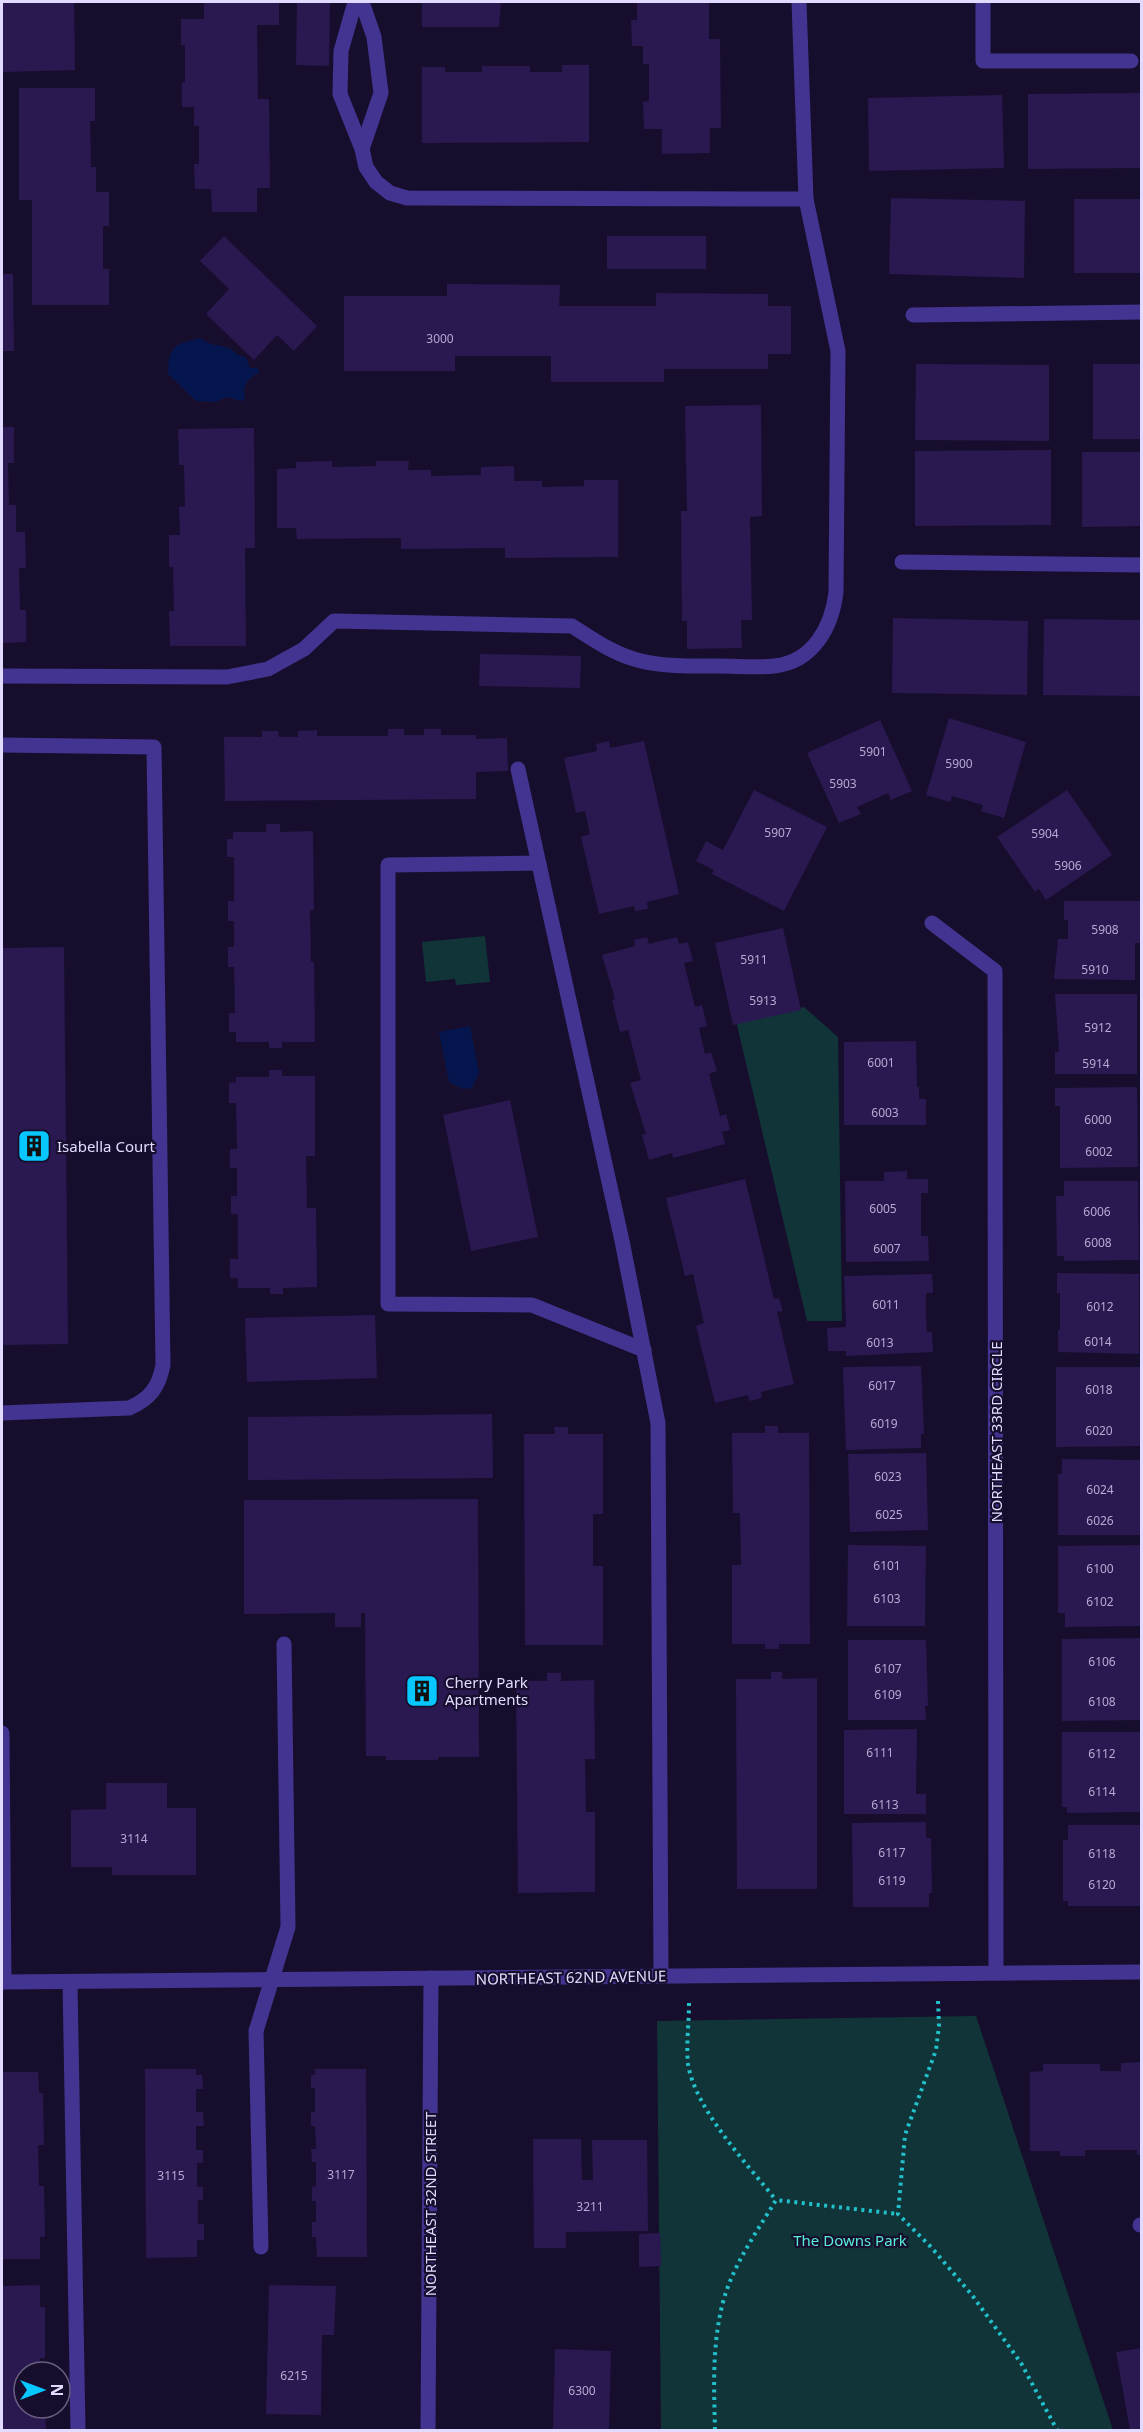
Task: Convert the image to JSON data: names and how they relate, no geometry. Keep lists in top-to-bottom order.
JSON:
{
  "streets": {
    "street": ["NORTHEAST 33RD CIRCLE", "NORTHEAST 62ND AVENUE", "NORTHEAST 32ND STREET"]
  },
  "crossings": [
    ["NORTHEAST 33RD CIRCLE", "NORTHEAST 62ND AVENUE"],
    ["NORTHEAST 62ND AVENUE", "NORTHEAST 32ND STREET"]
  ],
  "parks": ["The Downs Park"],
  "places": {
    "building": ["Isabella Court", "Cherry Park Apartments"]
  },
  "house_numbers": [
    "3000",
    "5901",
    "5900",
    "5903",
    "5907",
    "5904",
    "5906",
    "5908",
    "5911",
    "5910",
    "5913",
    "5912",
    "6001",
    "5914",
    "6003",
    "6000",
    "6002",
    "6005",
    "6006",
    "6008",
    "6007",
    "6011",
    "6012",
    "6014",
    "6013",
    "6017",
    "6018",
    "6019",
    "6020",
    "6023",
    "6024",
    "6025",
    "6026",
    "6101",
    "6100",
    "6103",
    "6102",
    "6106",
    "6107",
    "6109",
    "6108",
    "6111",
    "6112",
    "6114",
    "6113",
    "3114",
    "6117",
    "6118",
    "6119",
    "6120",
    "3117",
    "3115",
    "3211",
    "6215",
    "6300"
  ],
  "north": "right"
}
